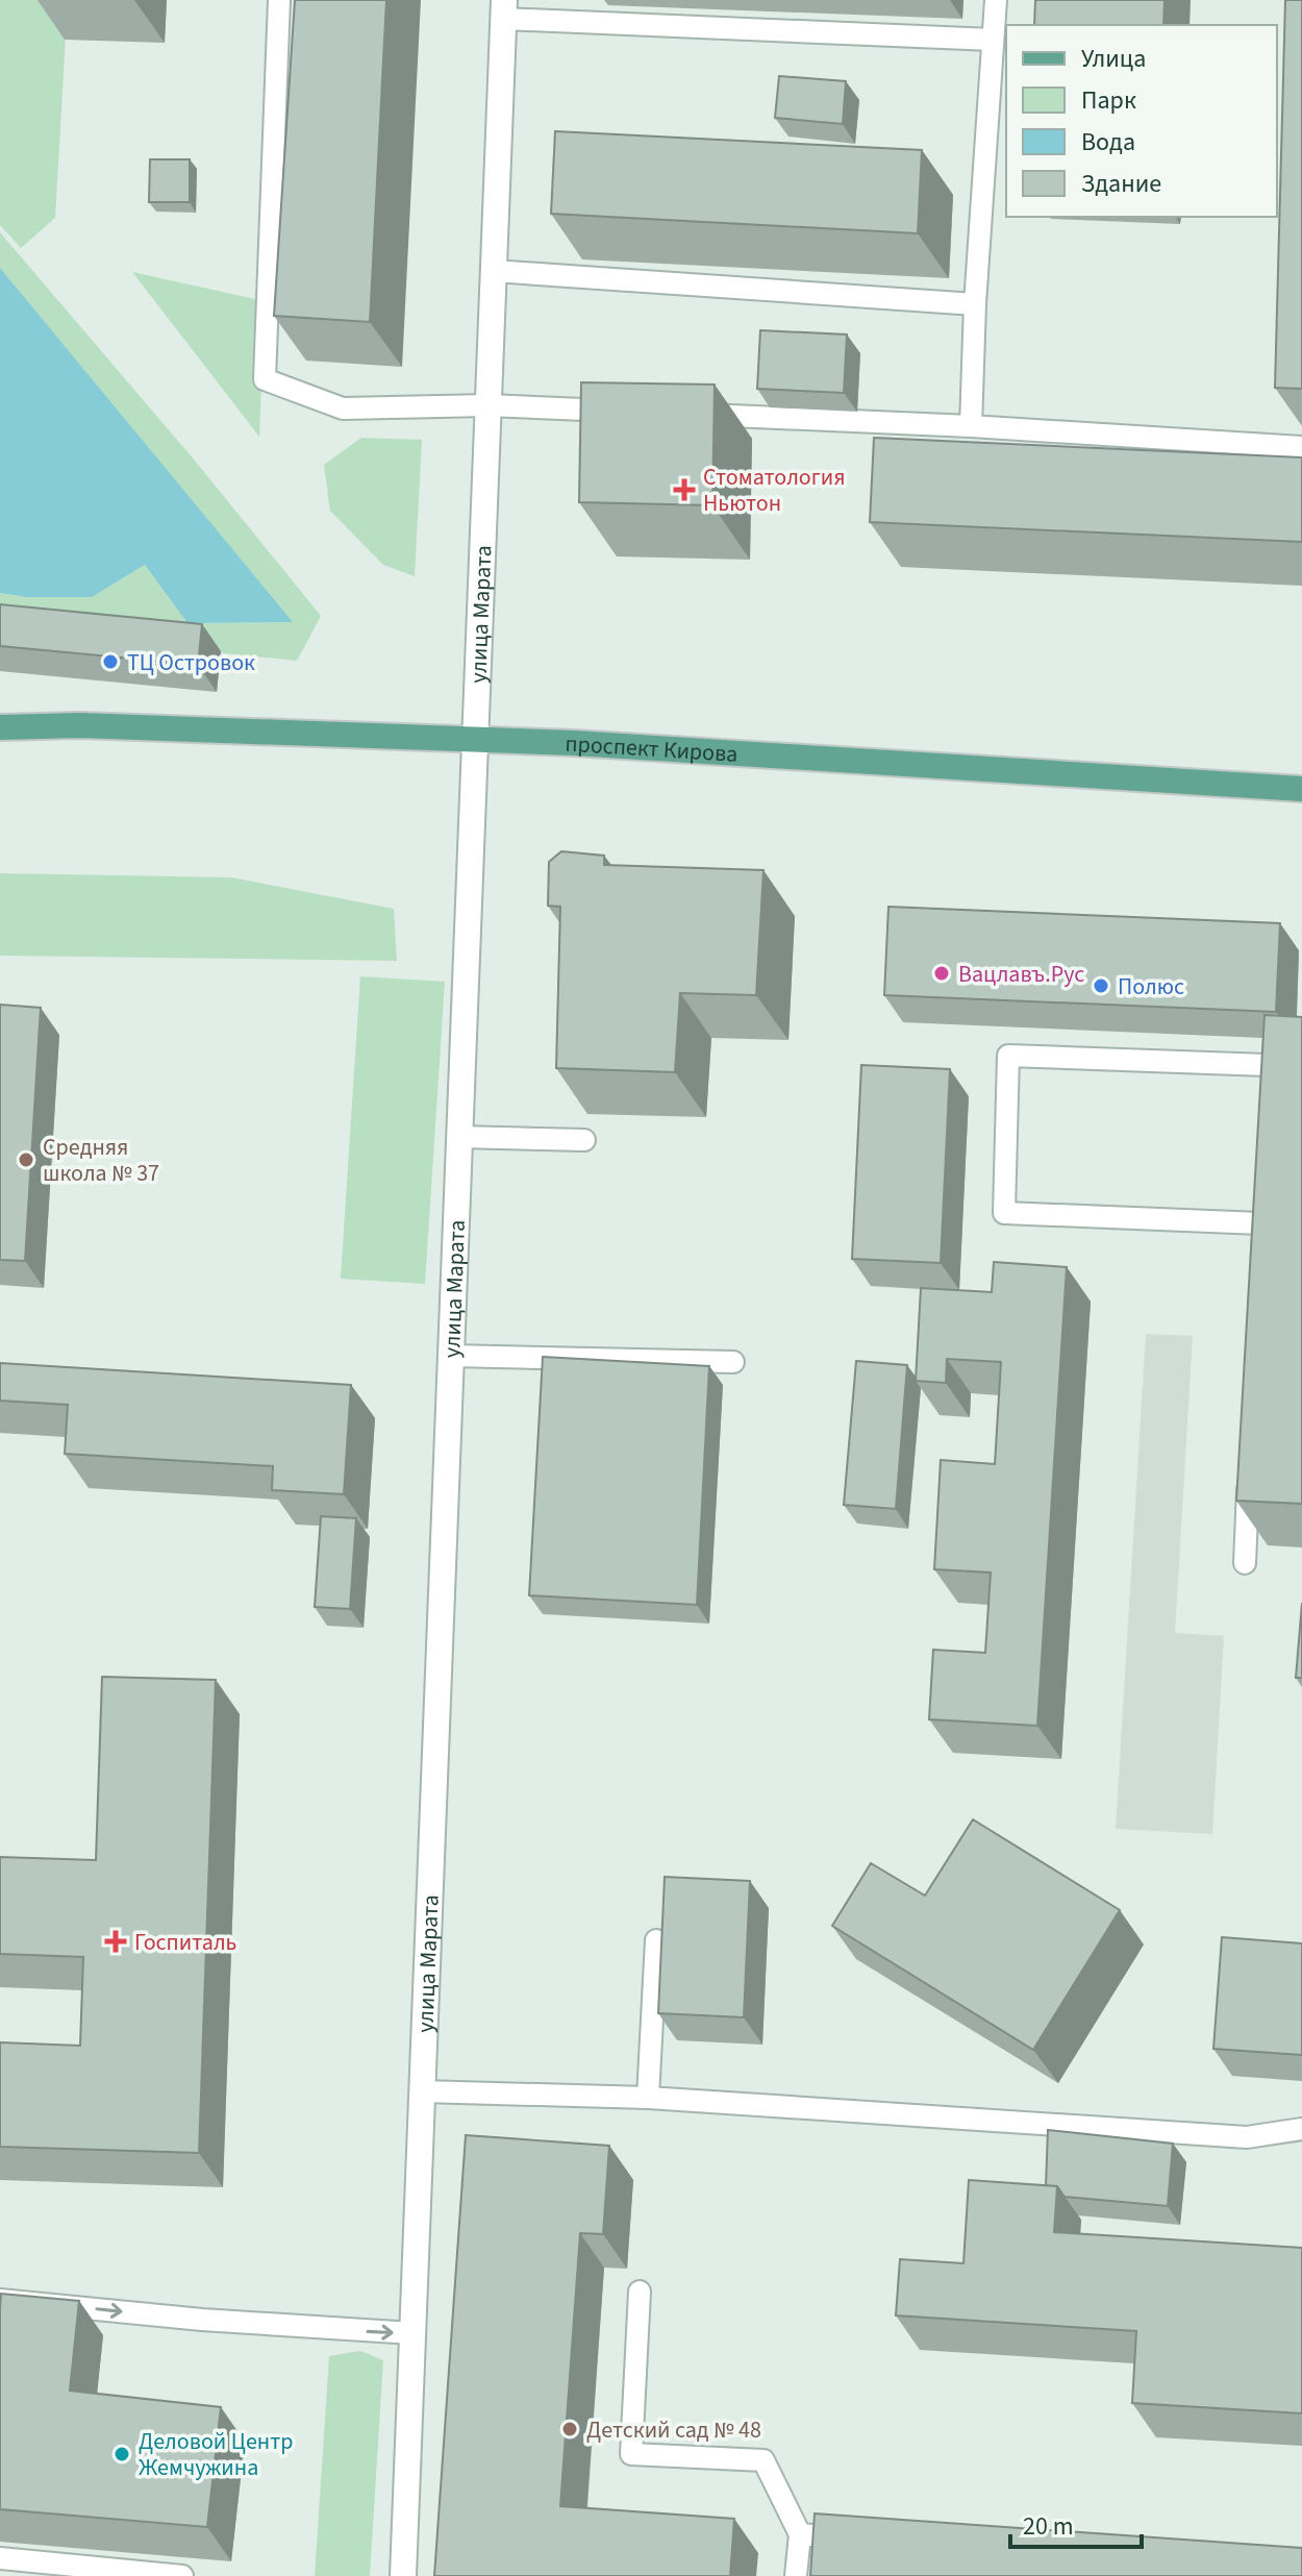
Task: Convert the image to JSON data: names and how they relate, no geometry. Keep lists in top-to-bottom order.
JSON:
{
  "streets": {
    "main road": ["проспект Кирова"],
    "street": ["улица Марата"]
  },
  "crossings": [
    ["улица Марата", "проспект Кирова"]
  ],
  "places": {
    "health": ["Стоматология Ньютон", "Госпиталь"],
    "other": [
      "ТЦ Островок",
      "Вацлавъ.Рус",
      "Полюс",
      "Средняя школа № 37",
      "Детский сад № 48",
      "Деловой Центр Жемчужина"
    ]
  },
  "legend": [
    "Улица",
    "Парк",
    "Вода",
    "Здание"
  ],
  "scale_bar": "20 m"
}
